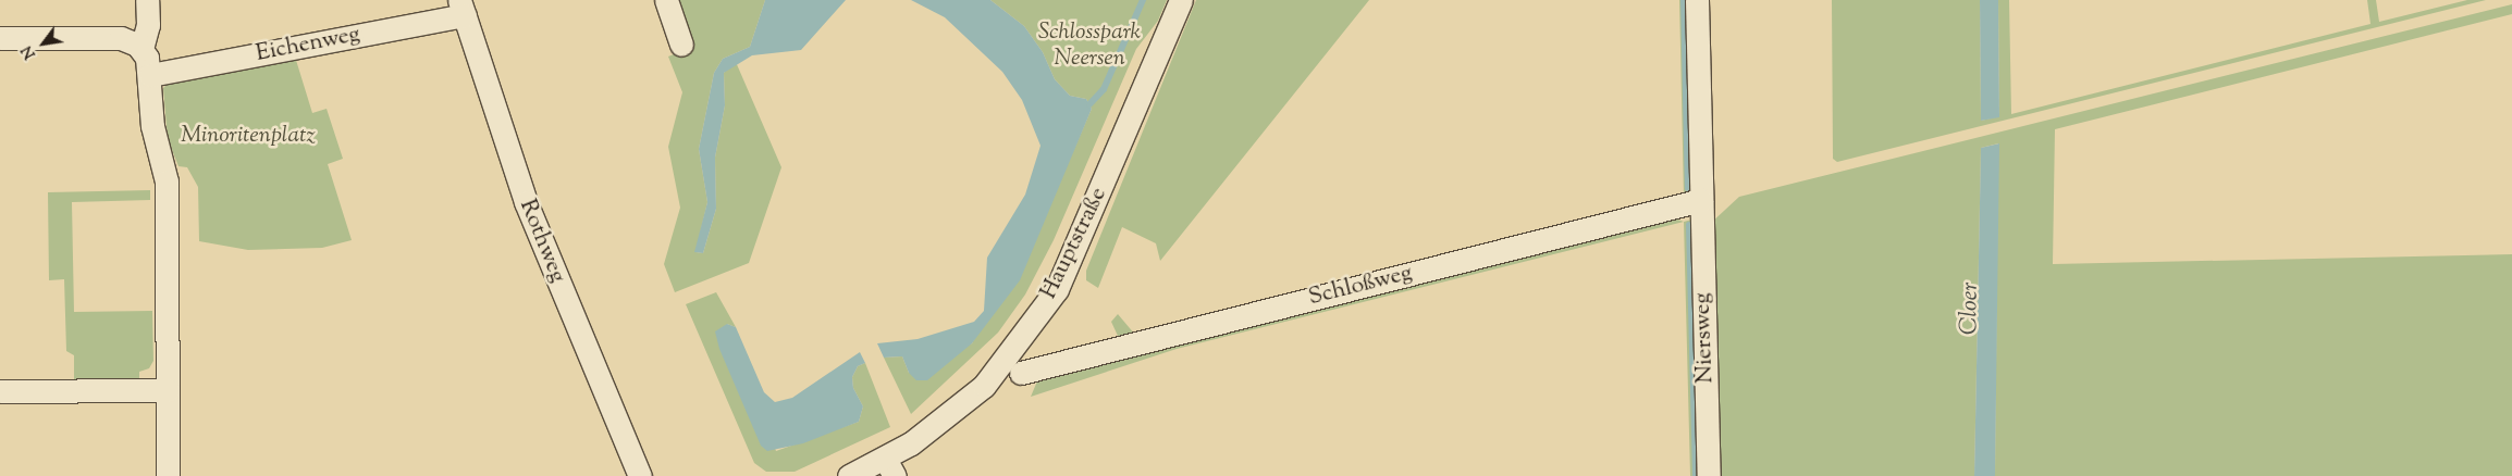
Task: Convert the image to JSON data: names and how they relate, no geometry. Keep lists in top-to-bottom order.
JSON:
{
  "streets": {
    "street": [
      "Eichenweg",
      "Rothweg",
      "Hauptstraße",
      "Schloßweg",
      "Niersweg"
    ]
  },
  "crossings": [
    ["Eichenweg", "Rothweg"],
    ["Schloßweg", "Niersweg"]
  ],
  "water": ["Cloer"],
  "parks": ["Schlosspark Neersen", "Minoritenplatz"],
  "north": "bottom left"
}
